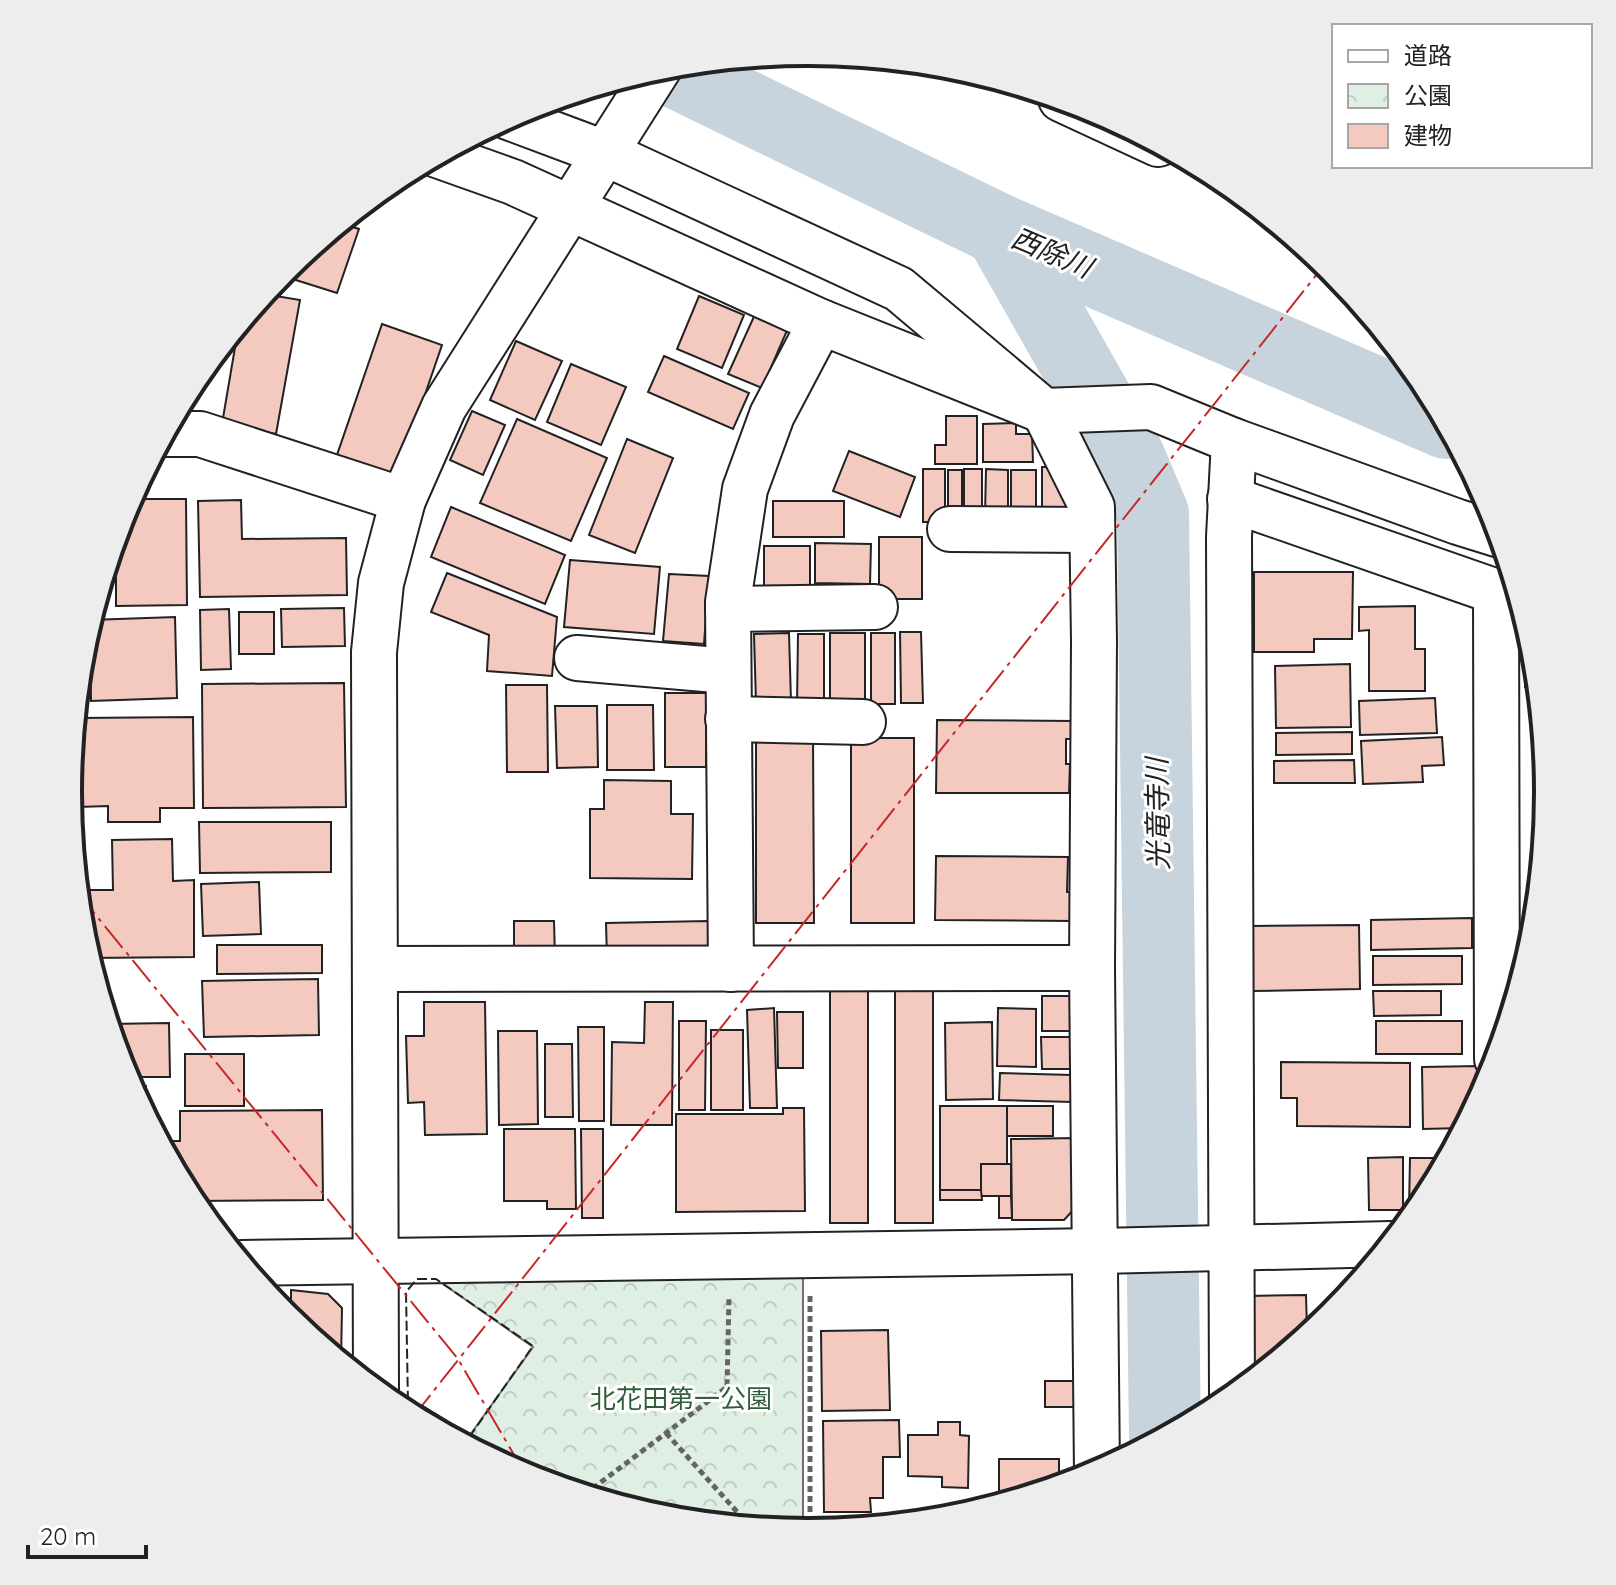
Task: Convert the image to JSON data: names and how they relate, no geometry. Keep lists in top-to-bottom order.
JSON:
{
  "water": ["西除川", "光竜寺川"],
  "parks": ["北花田第一公園"],
  "legend": ["道路", "公園", "建物"],
  "scale_bar": "20 m"
}
